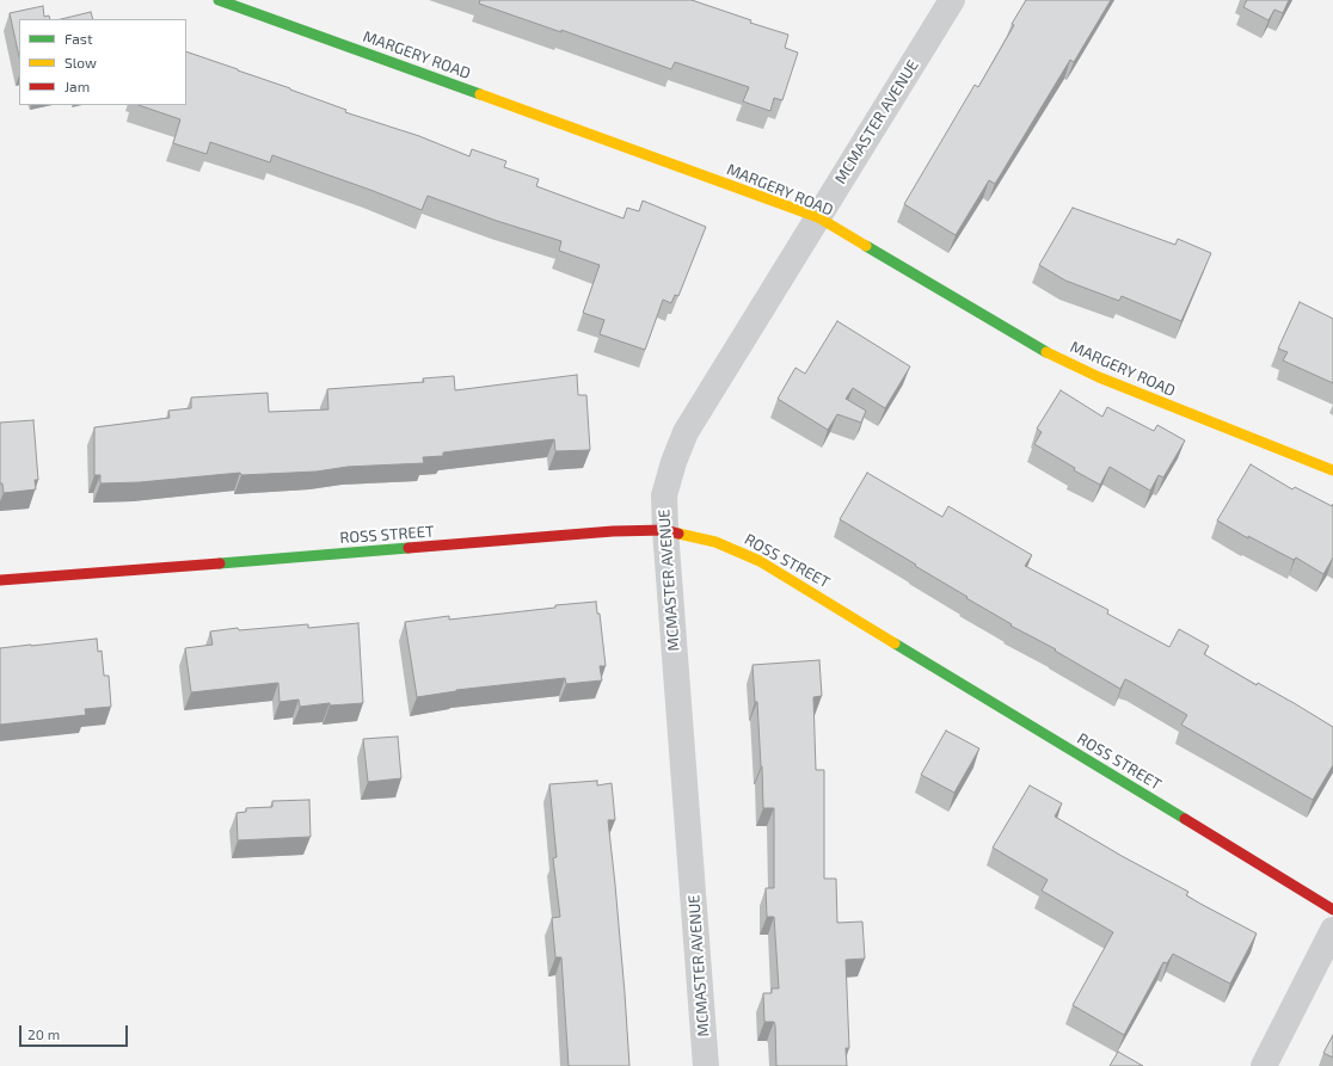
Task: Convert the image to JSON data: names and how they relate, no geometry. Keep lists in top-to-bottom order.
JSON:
{
  "streets": {
    "street": ["MARGERY ROAD", "MCMASTER AVENUE", "ROSS STREET"]
  },
  "crossings": [
    ["MARGERY ROAD", "MCMASTER AVENUE"],
    ["MCMASTER AVENUE", "ROSS STREET"]
  ],
  "legend": ["Fast", "Slow", "Jam"],
  "scale_bar": "20 m"
}
